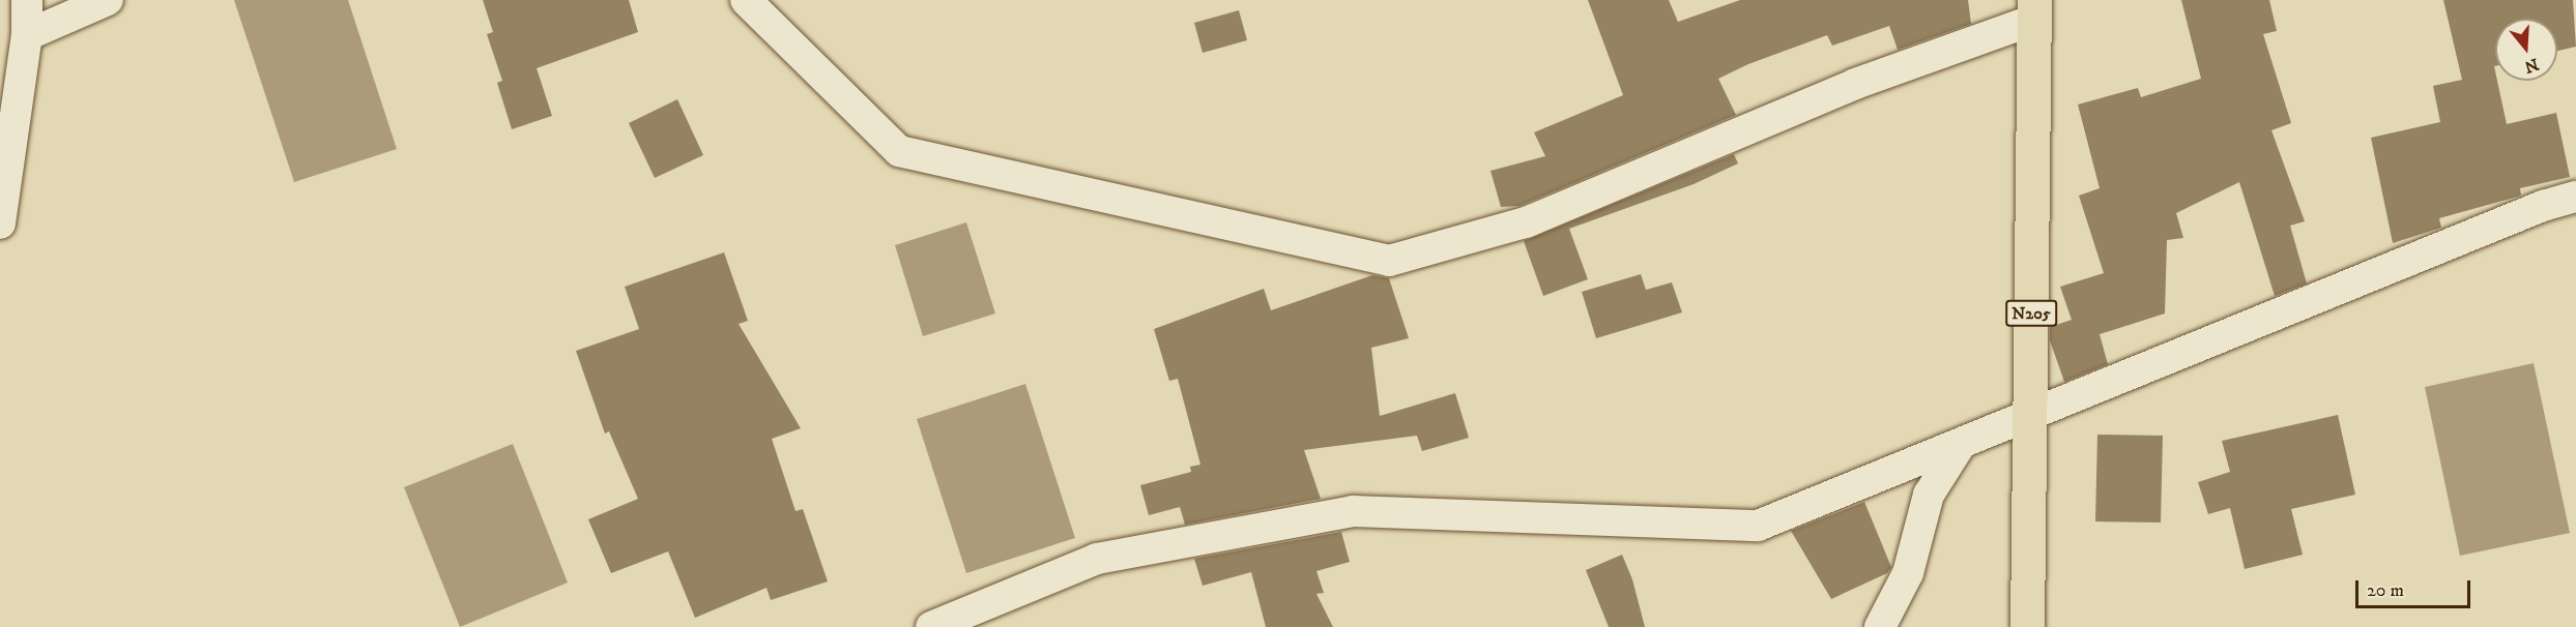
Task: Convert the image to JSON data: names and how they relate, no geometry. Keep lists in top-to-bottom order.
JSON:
{
  "streets": {
    "highway": ["N205"]
  },
  "scale_bar": "20 m",
  "north": "bottom"
}
